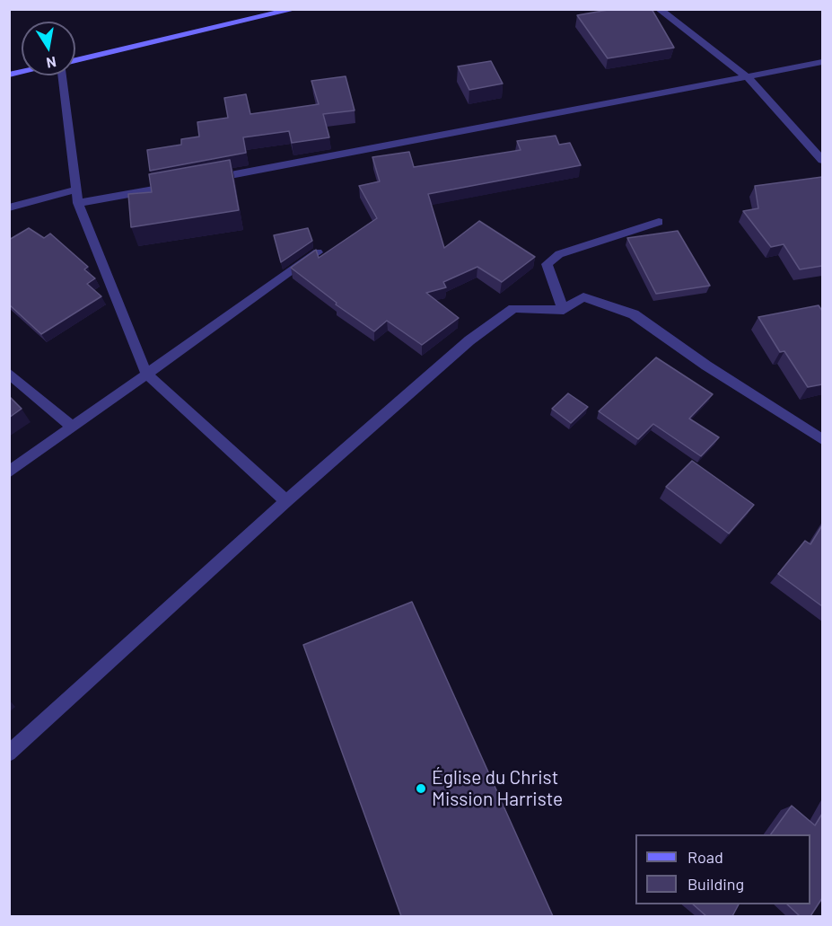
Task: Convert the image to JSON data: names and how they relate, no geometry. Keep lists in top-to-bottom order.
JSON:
{
  "places": ["Église du Christ Mission Harriste"],
  "legend": ["Road", "Building"],
  "north": "bottom"
}
